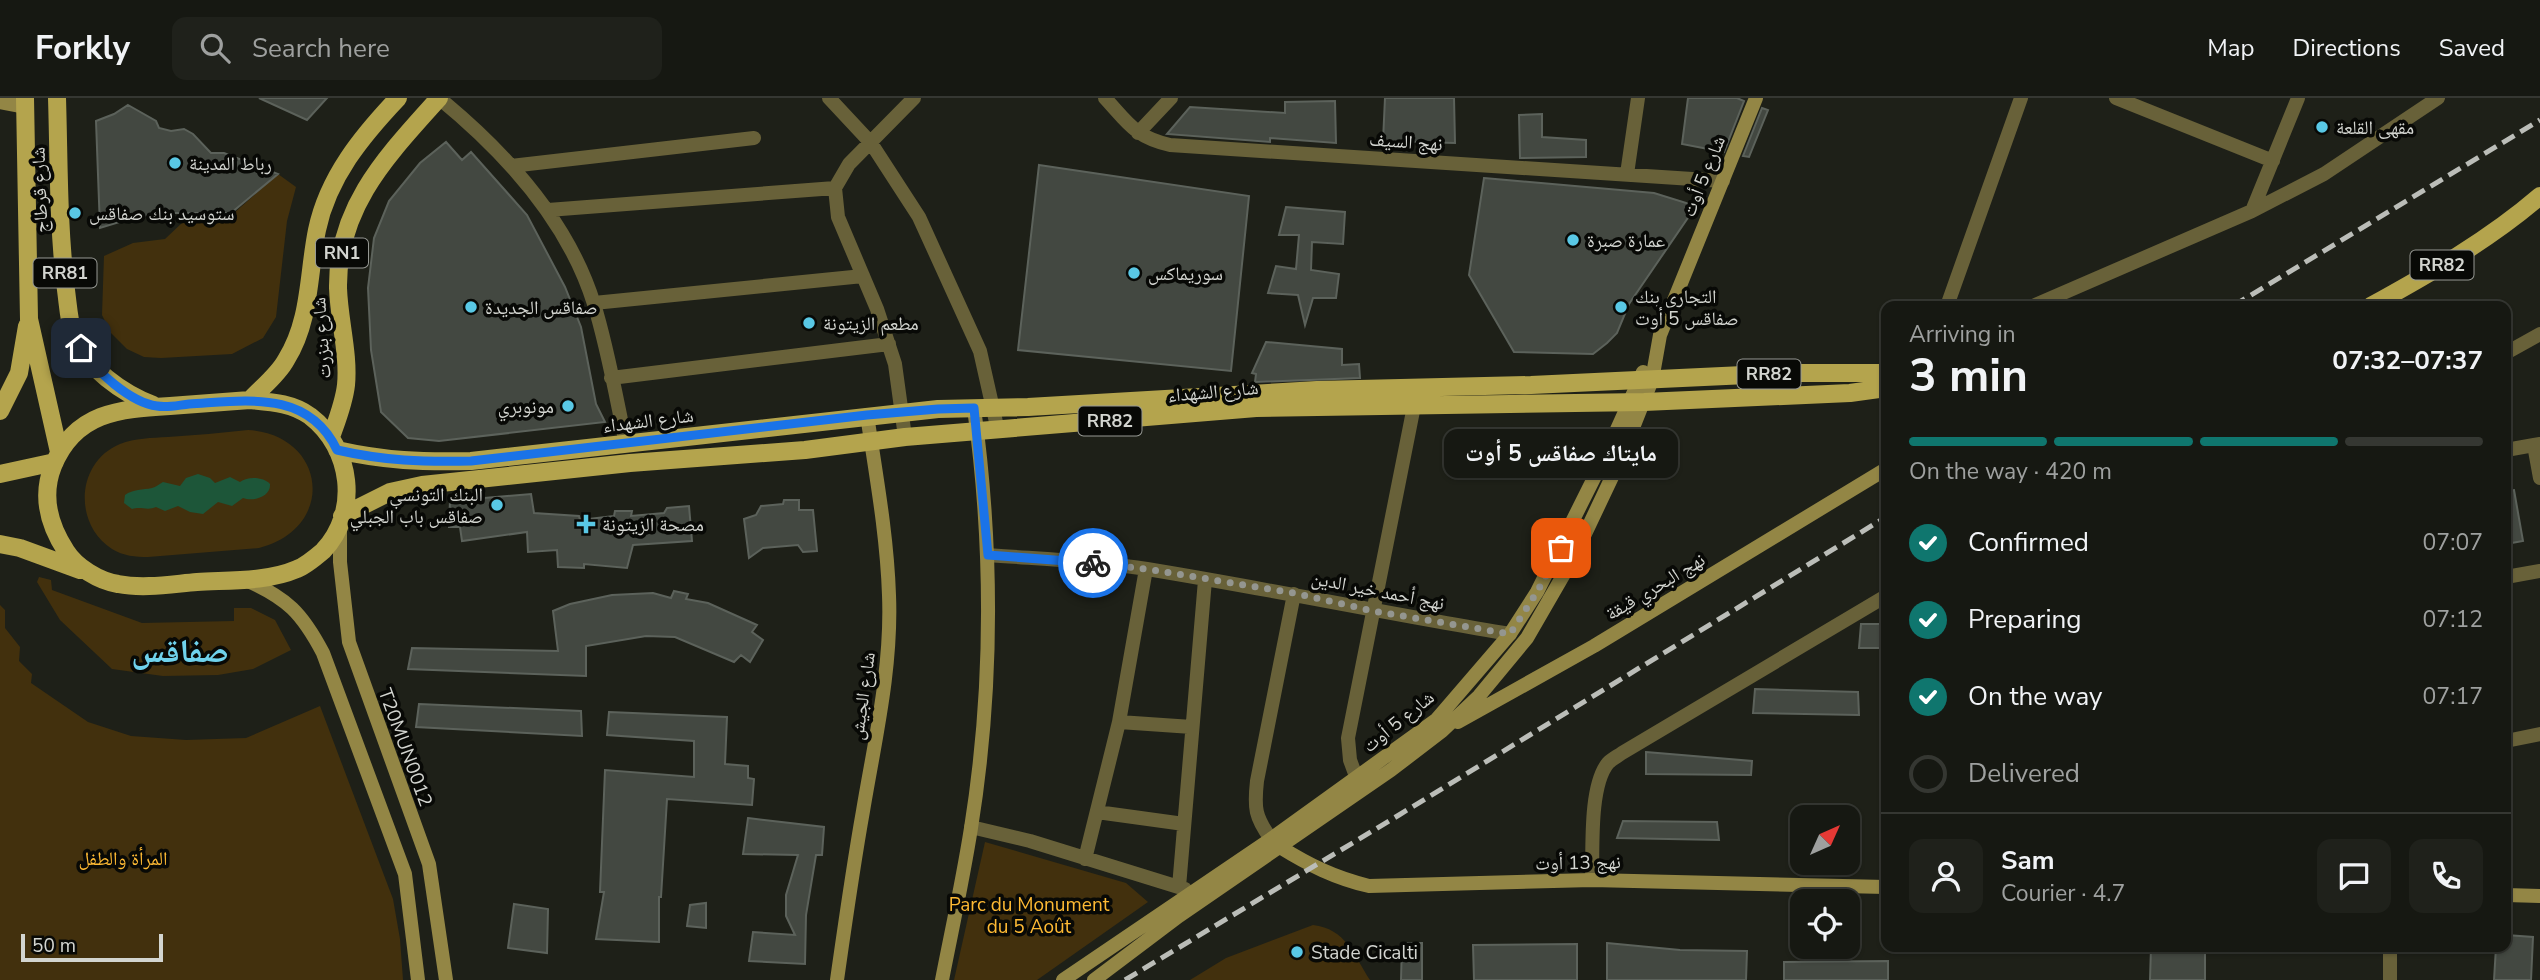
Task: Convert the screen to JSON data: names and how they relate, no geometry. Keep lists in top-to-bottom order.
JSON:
{
  "streets": {
    "main road": [
      "شارع 5 أوت",
      "شارع قرطاج",
      "RN1",
      "RR82",
      "RR81",
      "شارع بنزرت",
      "شارع الشهداء",
      "نهج البحري قيقة",
      "شارع الجيش",
      "T20MUN0012",
      "نهج 13 أوت"
    ],
    "street": ["نهج السيف", "نهج أحمد خير الدين"]
  },
  "crossings": [
    ["نهج السيف", "شارع 5 أوت"],
    ["شارع 5 أوت", "شارع الشهداء"],
    ["شارع 5 أوت", "نهج البحري قيقة"],
    ["شارع 5 أوت", "نهج أحمد خير الدين"],
    ["شارع 5 أوت", "نهج 13 أوت"],
    ["شارع بنزرت", "شارع الشهداء"],
    ["شارع الشهداء", "شارع الجيش"],
    ["شارع الشهداء", "T20MUN0012"]
  ],
  "districts": ["صفاقس"],
  "parks": ["المرأة والطفل", "Parc du Monument du 5 Août"],
  "places": {
    "other": [
      "مقهى القلعة",
      "رباط المدينة",
      "ستوسيد بنك صفاقس",
      "عمارة صبرة",
      "سوريماكس",
      "صفاقس الجديدة",
      "التجاري بنك صفاقس 5 أوت",
      "مطعم الزيتونة",
      "مونوبري",
      "البنك التونسي صفاقس باب الجبلي",
      "مايتاك صفاقس 5 أوت",
      "Stade Cicalti"
    ],
    "health": ["مصحة الزيتونة"]
  },
  "scale_bar": "50 m",
  "north": "top right",
  "page": {
    "header": "Forkly",
    "search": "Search here",
    "nav": ["Map", "Directions", "Saved"],
    "heading": ["3 min", "Arriving in", "07:32–07:37"],
    "panel": ["Sam", "Courier · 4.7"],
    "bar": "On the way · 420 m",
    "bubble": "مايتاك صفاقس 5 أوت",
    "list": [
      ["Confirmed", "07:07"],
      ["Preparing", "07:12"],
      ["On the way", "07:17"],
      "Delivered"
    ],
    "scale": "50 m"
  }
}
